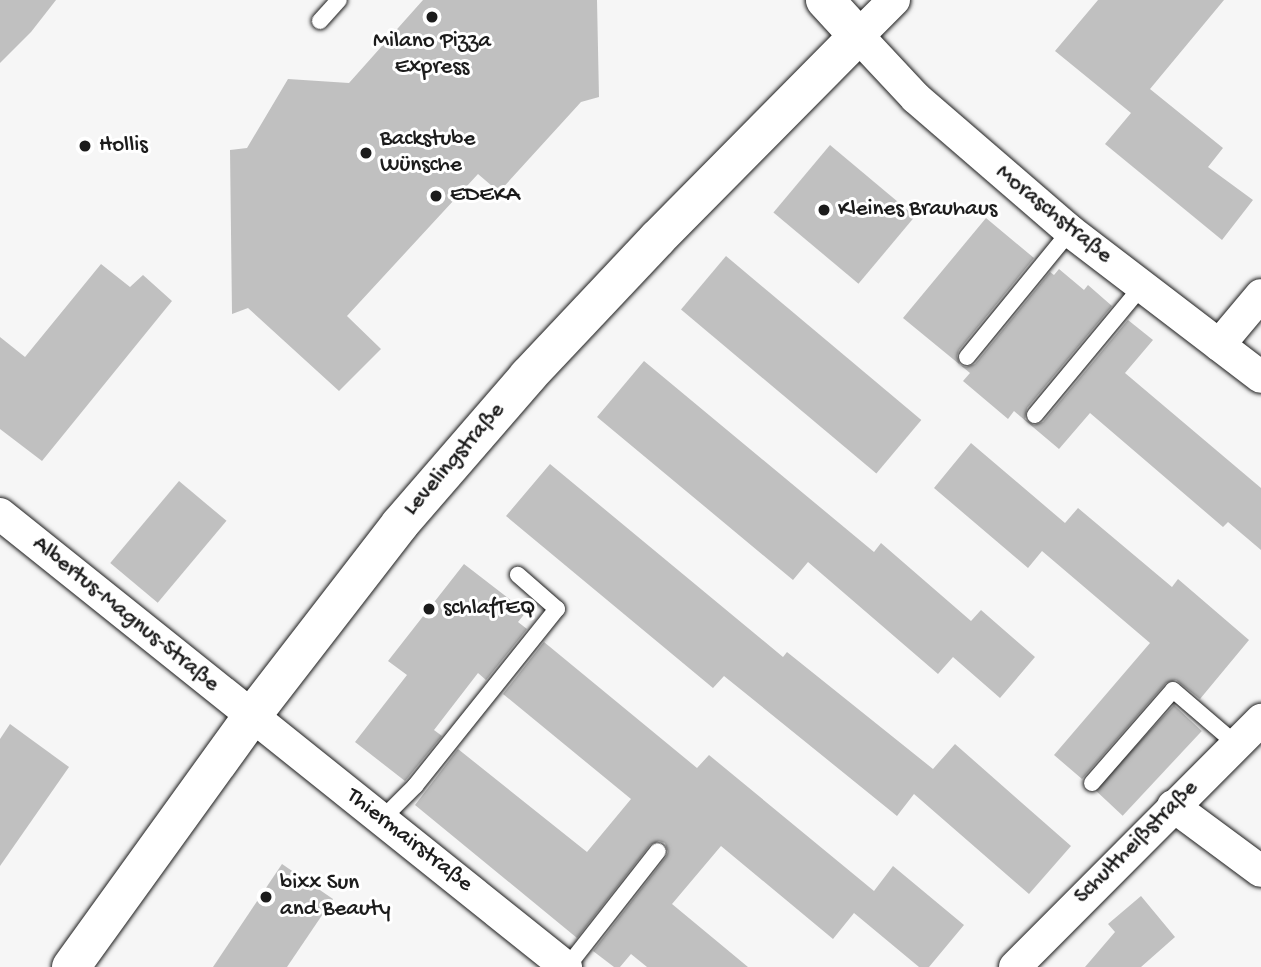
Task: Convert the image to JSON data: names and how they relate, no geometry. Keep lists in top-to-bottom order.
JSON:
{
  "streets": {
    "street": [
      "Moraschstraße",
      "Levelingstraße",
      "Albertus-Magnus-Straße",
      "Thiermairstraße",
      "Schultheißstraße"
    ]
  },
  "crossings": [
    ["Moraschstraße", "Levelingstraße"],
    ["Levelingstraße", "Albertus-Magnus-Straße"],
    ["Levelingstraße", "Thiermairstraße"],
    ["Albertus-Magnus-Straße", "Thiermairstraße"]
  ],
  "places": [
    "Milano Pizza Express",
    "Hollis",
    "Backstube Wünsche",
    "EDEKA",
    "Kleines Brauhaus",
    "schlafTEQ",
    "bixx Sun and Beauty"
  ]
}
